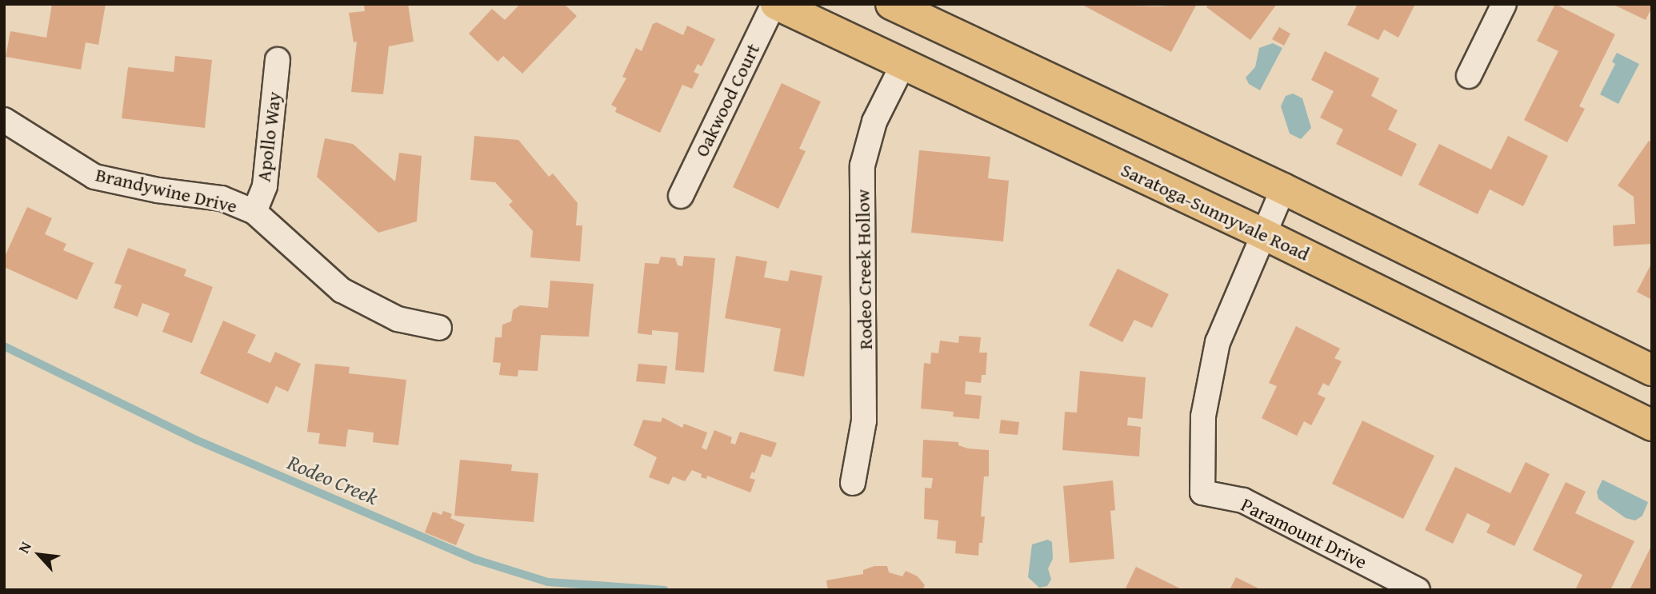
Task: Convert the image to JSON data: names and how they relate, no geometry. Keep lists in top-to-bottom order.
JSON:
{
  "streets": {
    "main road": ["Saratoga-Sunnyvale Road"],
    "street": [
      "Oakwood Court",
      "Apollo Way",
      "Brandywine Drive",
      "Rodeo Creek Hollow",
      "Paramount Drive"
    ]
  },
  "crossings": [
    ["Oakwood Court", "Saratoga-Sunnyvale Road"],
    ["Apollo Way", "Brandywine Drive"],
    ["Saratoga-Sunnyvale Road", "Rodeo Creek Hollow"],
    ["Saratoga-Sunnyvale Road", "Paramount Drive"]
  ],
  "water": ["Rodeo Creek"],
  "north": "top left"
}
